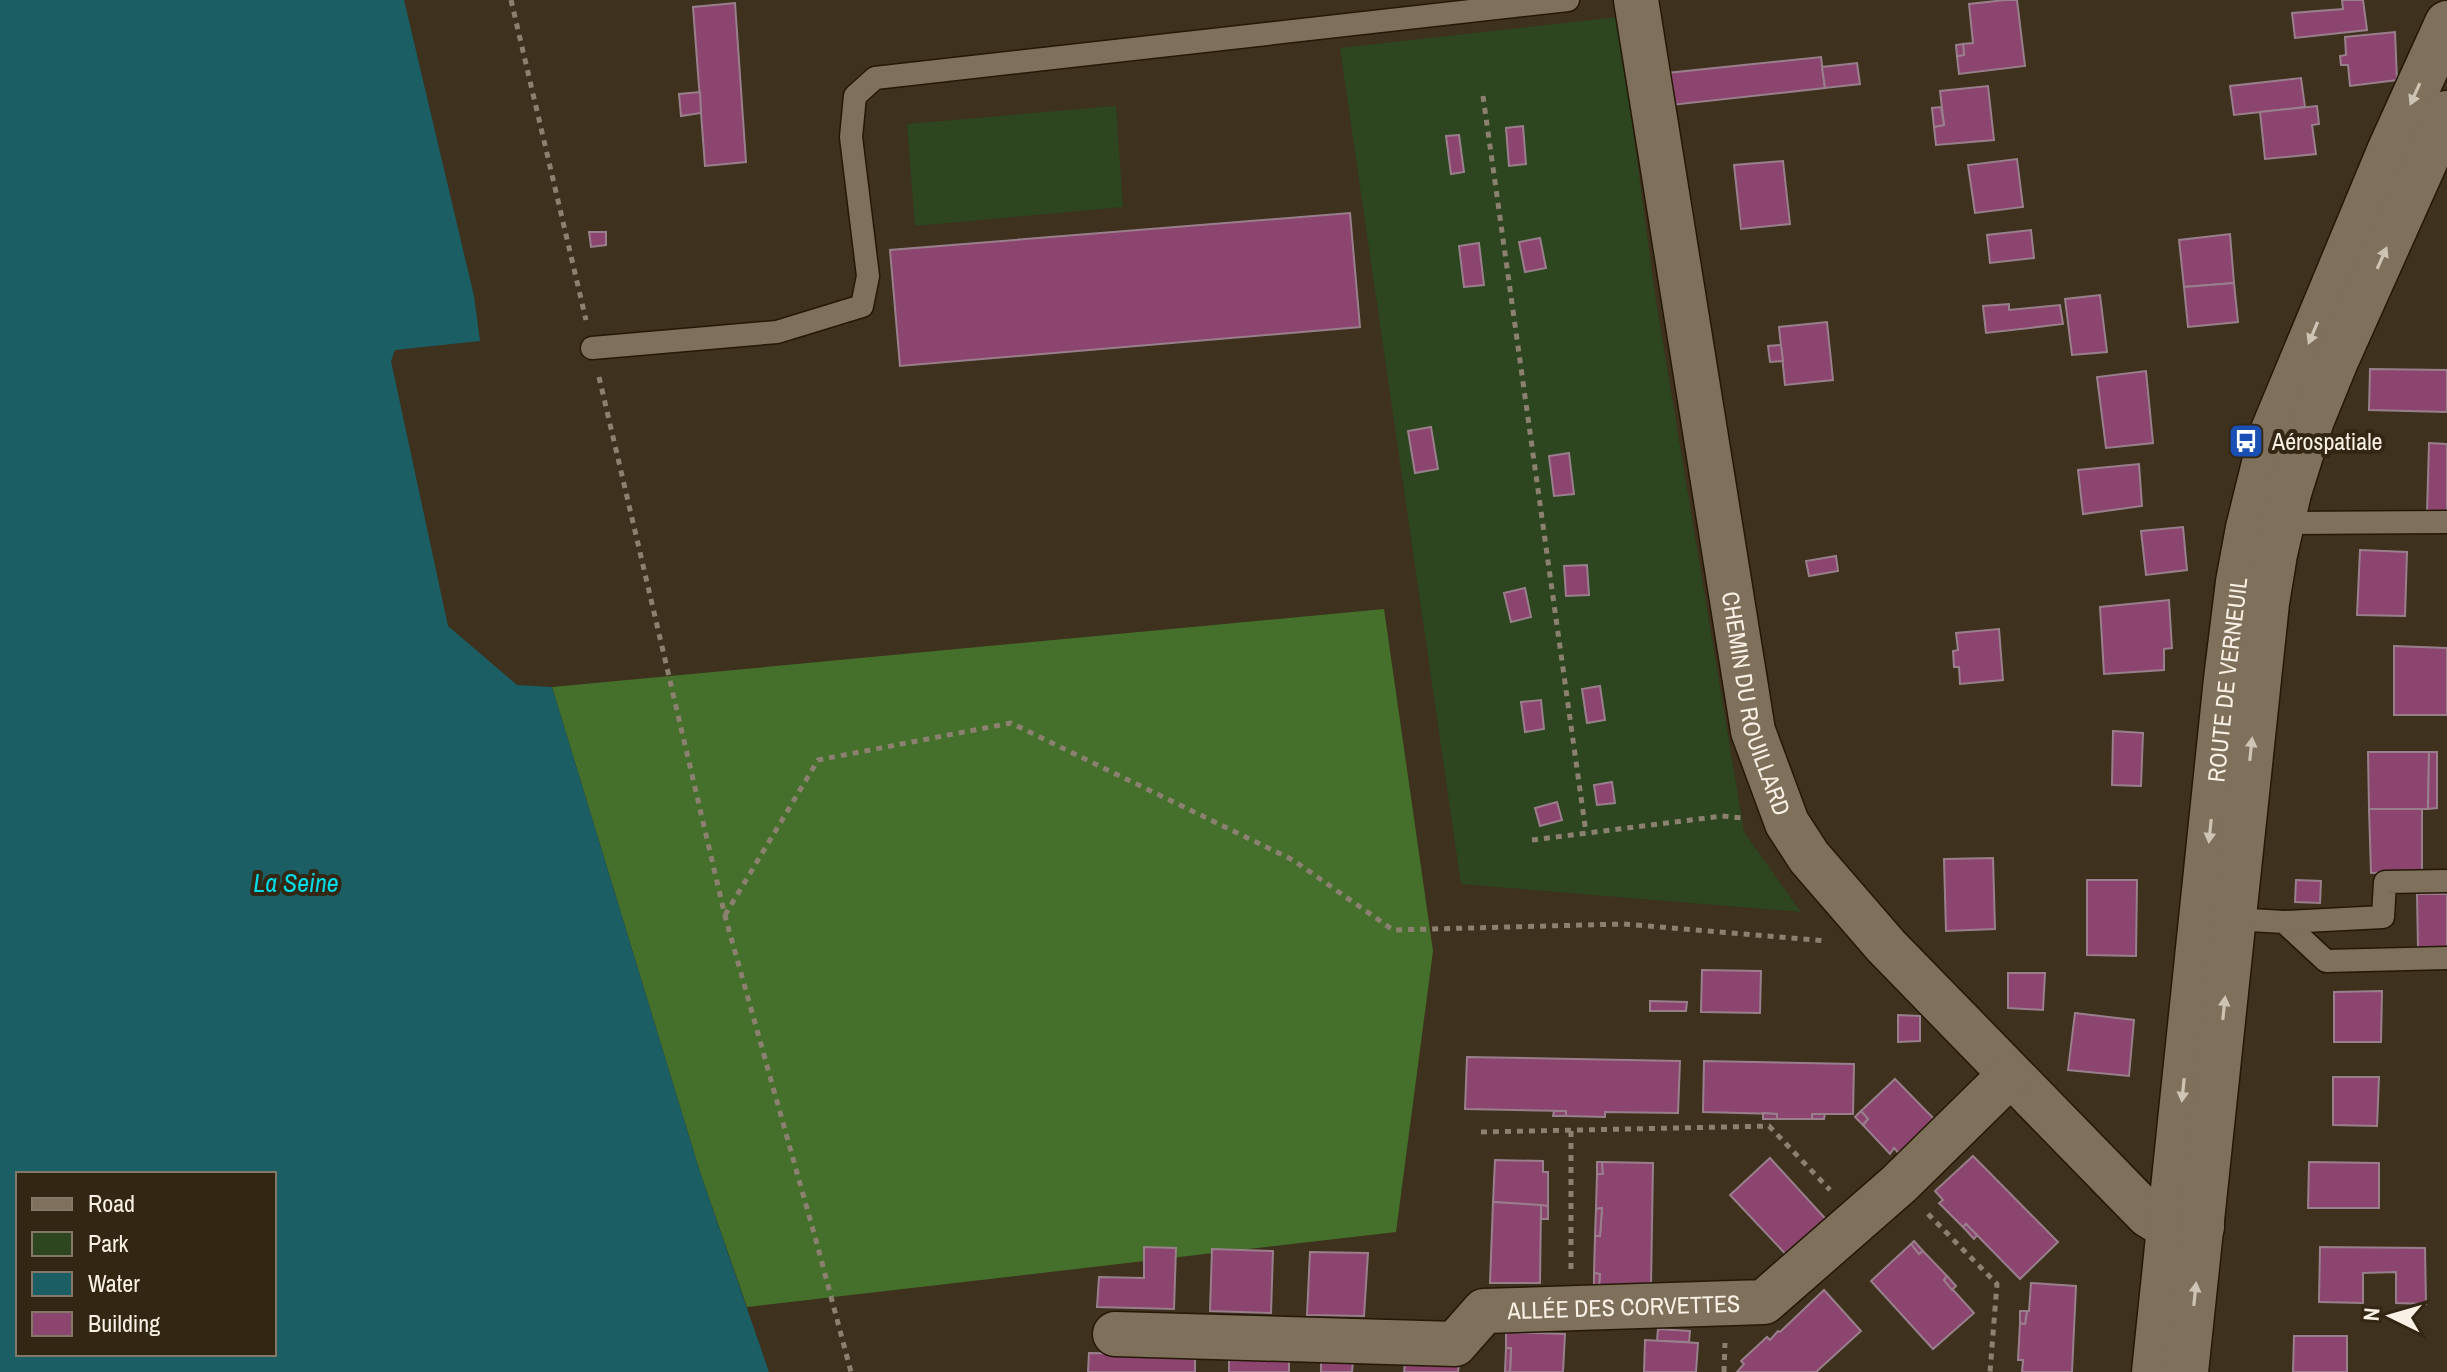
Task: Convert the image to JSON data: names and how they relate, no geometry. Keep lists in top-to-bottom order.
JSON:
{
  "streets": {
    "main road": ["ROUTE DE VERNEUIL", "CHEMIN DU ROUILLARD", "ALLÉE DES CORVETTES"]
  },
  "crossings": [
    ["ROUTE DE VERNEUIL", "CHEMIN DU ROUILLARD"],
    ["CHEMIN DU ROUILLARD", "ALLÉE DES CORVETTES"]
  ],
  "water": ["La Seine"],
  "places": {
    "bus stop": ["Aérospatiale"]
  },
  "legend": [
    "Road",
    "Park",
    "Water",
    "Building"
  ],
  "north": "left"
}
